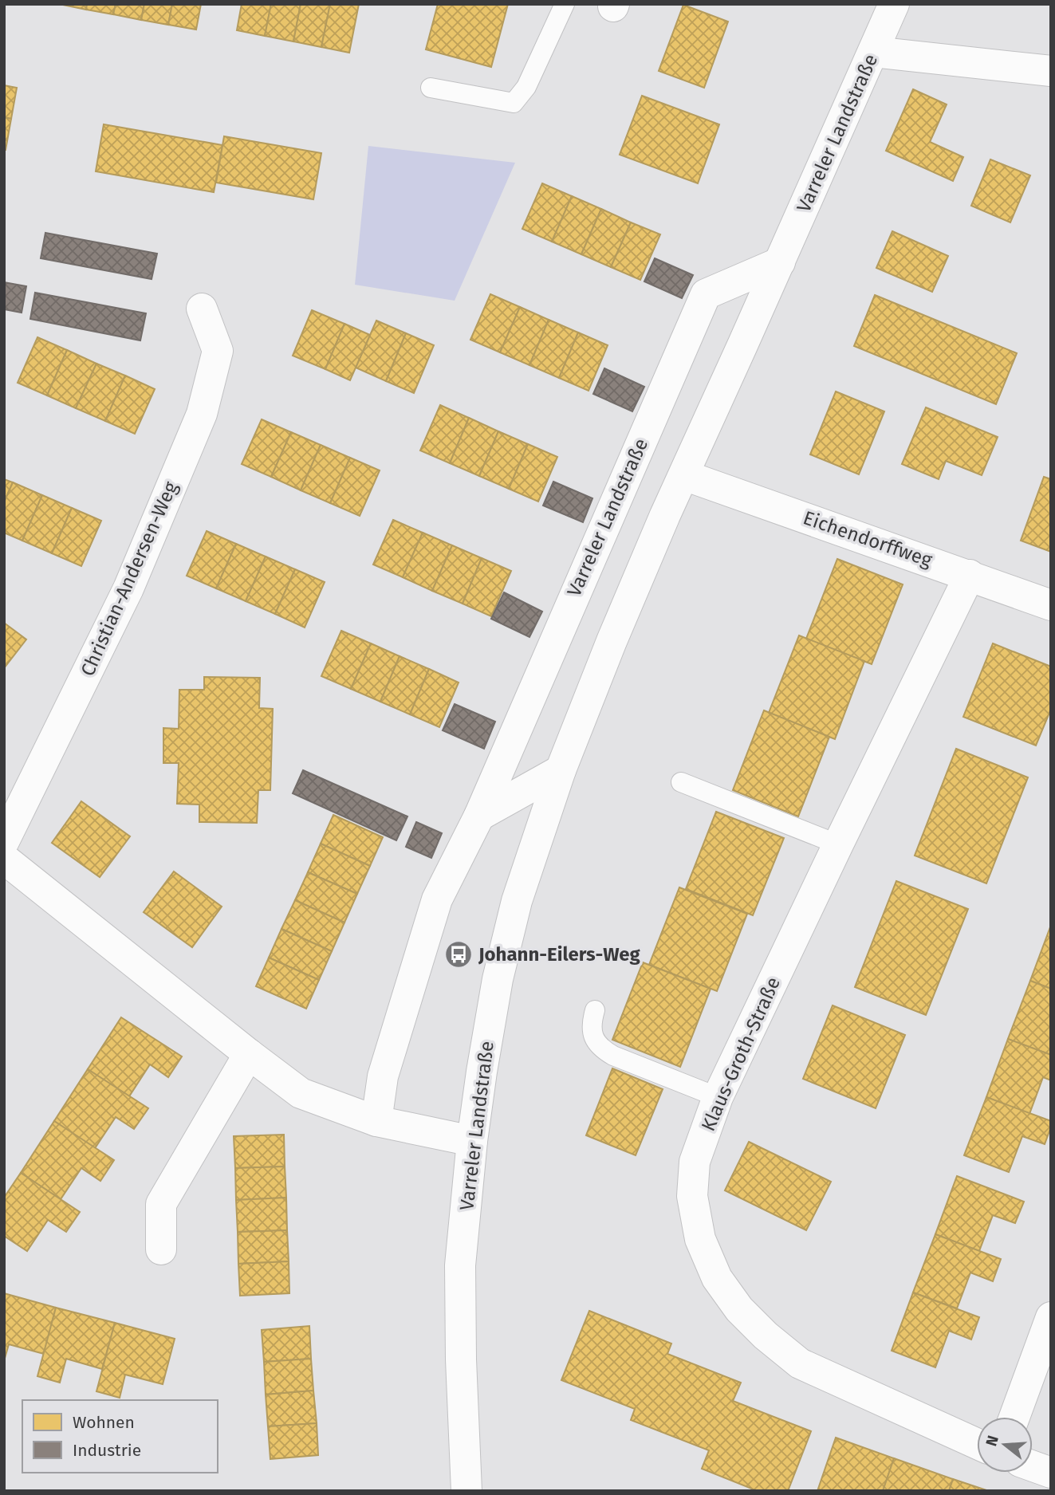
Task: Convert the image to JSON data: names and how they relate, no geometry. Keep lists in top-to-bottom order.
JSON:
{
  "streets": {
    "street": [
      "Varreler Landstraße",
      "Eichendorffweg",
      "Christian-Andersen-Weg",
      "Klaus-Groth-Straße"
    ]
  },
  "crossings": [
    ["Varreler Landstraße", "Eichendorffweg"],
    ["Eichendorffweg", "Klaus-Groth-Straße"]
  ],
  "places": {
    "bus stop": ["Johann-Eilers-Weg"]
  },
  "legend": ["Wohnen", "Industrie"],
  "north": "left"
}
